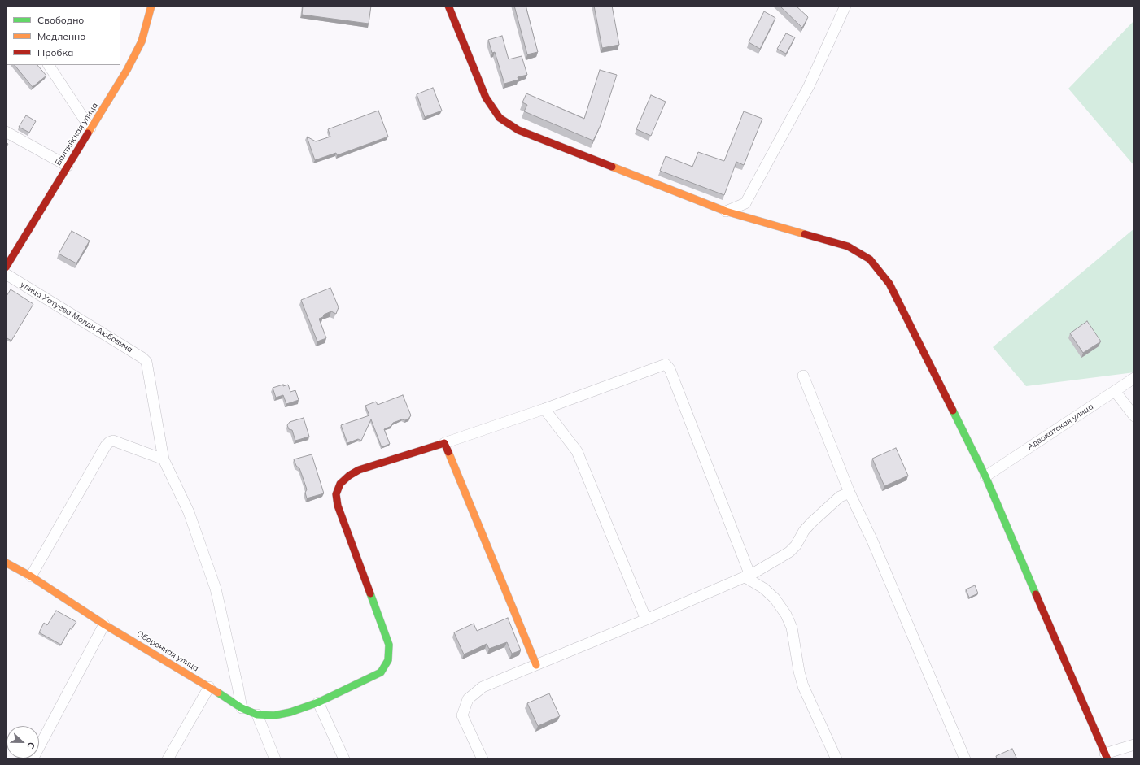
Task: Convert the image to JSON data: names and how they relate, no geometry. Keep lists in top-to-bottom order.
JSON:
{
  "streets": {
    "street": [
      "Балтийская улица",
      "улица Хатуева Молди Аюбовича",
      "Адвокатская улица",
      "Оборонная улица"
    ]
  },
  "legend": ["Свободно", "Медленно", "Пробка"],
  "north": "right"
}
